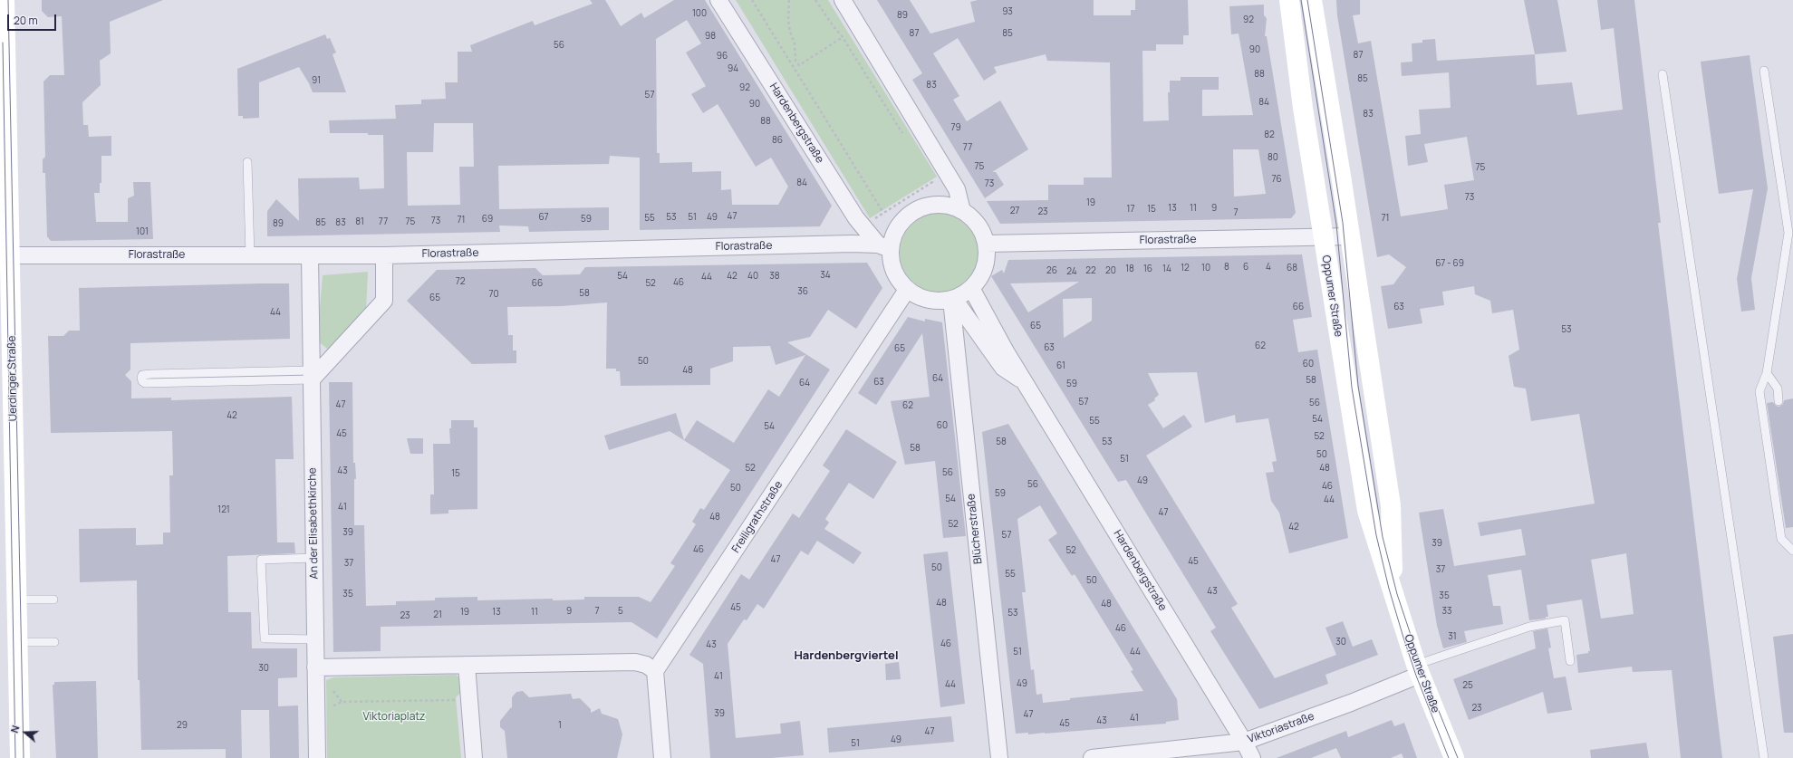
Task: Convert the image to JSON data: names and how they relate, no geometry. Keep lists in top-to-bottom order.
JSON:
{
  "streets": {
    "main road": ["Oppumer Straße", "Uerdinger Straße"],
    "street": [
      "Hardenbergstraße",
      "Florastraße",
      "Freiligrathstraße",
      "An der Elisabethkirche",
      "Blücherstraße",
      "Viktoriastraße"
    ]
  },
  "crossings": [
    ["Hardenbergstraße", "Florastraße"],
    ["Hardenbergstraße", "Freiligrathstraße"],
    ["Hardenbergstraße", "Blücherstraße"],
    ["Hardenbergstraße", "Viktoriastraße"],
    ["Florastraße", "Oppumer Straße"],
    ["Florastraße", "Uerdinger Straße"],
    ["Florastraße", "Freiligrathstraße"],
    ["Florastraße", "An der Elisabethkirche"],
    ["Florastraße", "Blücherstraße"],
    ["Oppumer Straße", "Viktoriastraße"],
    ["Freiligrathstraße", "Blücherstraße"]
  ],
  "districts": ["Hardenbergviertel"],
  "parks": ["Viktoriaplatz"],
  "house_numbers": [
    "93",
    "100",
    "89",
    "92",
    "87",
    "85",
    "98",
    "56",
    "90",
    "87",
    "96",
    "94",
    "88",
    "85",
    "91",
    "83",
    "92",
    "57",
    "84",
    "90",
    "83",
    "88",
    "79",
    "82",
    "86",
    "77",
    "80",
    "75",
    "75",
    "76",
    "84",
    "73",
    "73",
    "19",
    "13",
    "11",
    "9",
    "17",
    "15",
    "27",
    "23",
    "7",
    "47",
    "67",
    "53",
    "51",
    "49",
    "55",
    "71",
    "69",
    "59",
    "71",
    "73",
    "81",
    "77",
    "75",
    "85",
    "83",
    "89",
    "101",
    "67 - 69",
    "8",
    "6",
    "4",
    "12",
    "10",
    "68",
    "18",
    "16",
    "14",
    "26",
    "22",
    "20",
    "24",
    "34",
    "54",
    "42",
    "40",
    "38",
    "44",
    "72",
    "46",
    "66",
    "52",
    "36",
    "58",
    "70",
    "65",
    "66",
    "63",
    "44",
    "65",
    "53",
    "62",
    "63",
    "65",
    "50",
    "60",
    "61",
    "48",
    "64",
    "58",
    "63",
    "64",
    "59",
    "57",
    "56",
    "47",
    "62",
    "42",
    "54",
    "55",
    "60",
    "54",
    "45",
    "52",
    "58",
    "53",
    "58",
    "50",
    "51",
    "52",
    "48",
    "43",
    "56",
    "15",
    "49",
    "56",
    "46",
    "50",
    "59",
    "54",
    "44",
    "41",
    "121",
    "47",
    "48",
    "52",
    "42",
    "39",
    "57",
    "39",
    "46",
    "52",
    "47",
    "45",
    "37",
    "50",
    "37",
    "55",
    "50",
    "43",
    "35",
    "35",
    "48",
    "48",
    "45",
    "9",
    "7",
    "5",
    "33",
    "19",
    "13",
    "11",
    "53",
    "21",
    "23",
    "46",
    "31",
    "30",
    "46",
    "43",
    "51",
    "44",
    "30",
    "41",
    "49",
    "44",
    "25",
    "23",
    "39",
    "47",
    "41",
    "43",
    "45",
    "29",
    "1",
    "47",
    "49",
    "51"
  ],
  "scale_bar": "20 m",
  "north": "left"
}
